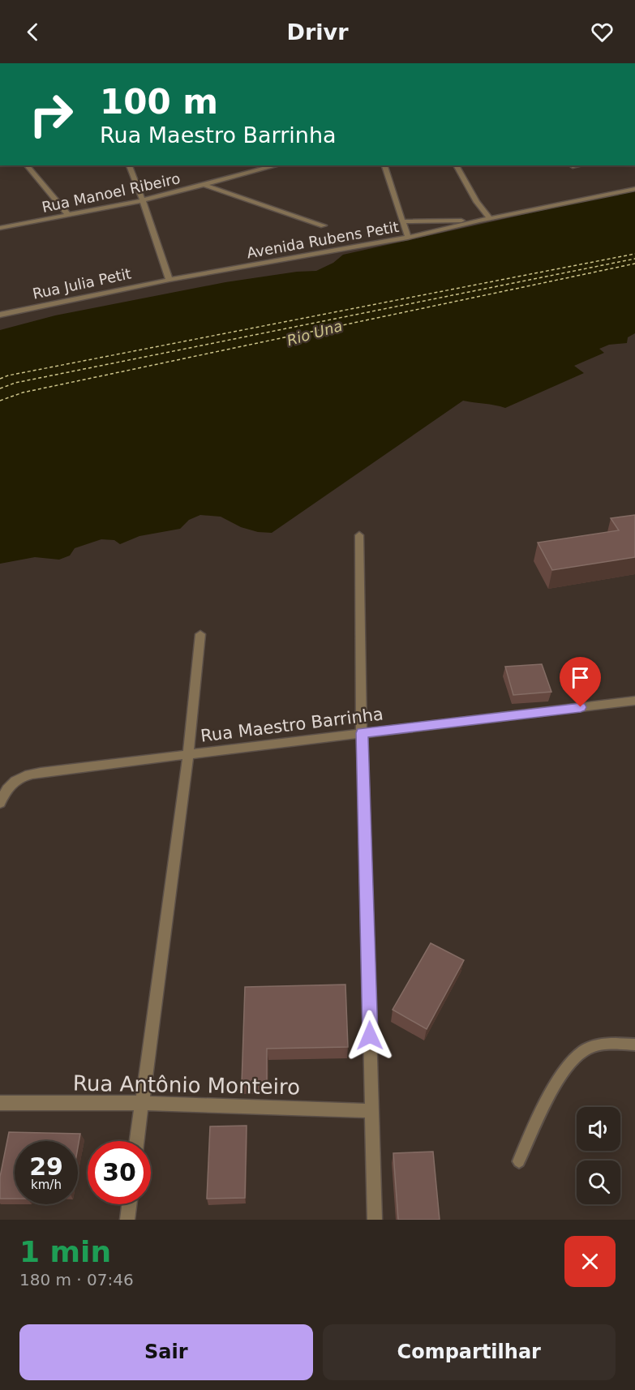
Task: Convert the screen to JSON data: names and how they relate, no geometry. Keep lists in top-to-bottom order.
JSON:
{
  "streets": {
    "street": [
      "Rua Manoel Ribeiro",
      "Avenida Rubens Petit",
      "Rua Julia Petit",
      "Rua Maestro Barrinha",
      "Rua Antônio Monteiro"
    ]
  },
  "crossings": [
    ["Avenida Rubens Petit", "Rua Julia Petit"]
  ],
  "water": ["Rio Una"],
  "page": {
    "header": "Drivr",
    "turn": ["100 m", "Rua Maestro Barrinha"],
    "speed": "29 km/h",
    "limit": "30",
    "heading": ["1 min", "180 m · 07:46"],
    "buttons": ["Sair", "Compartilhar"]
  }
}
